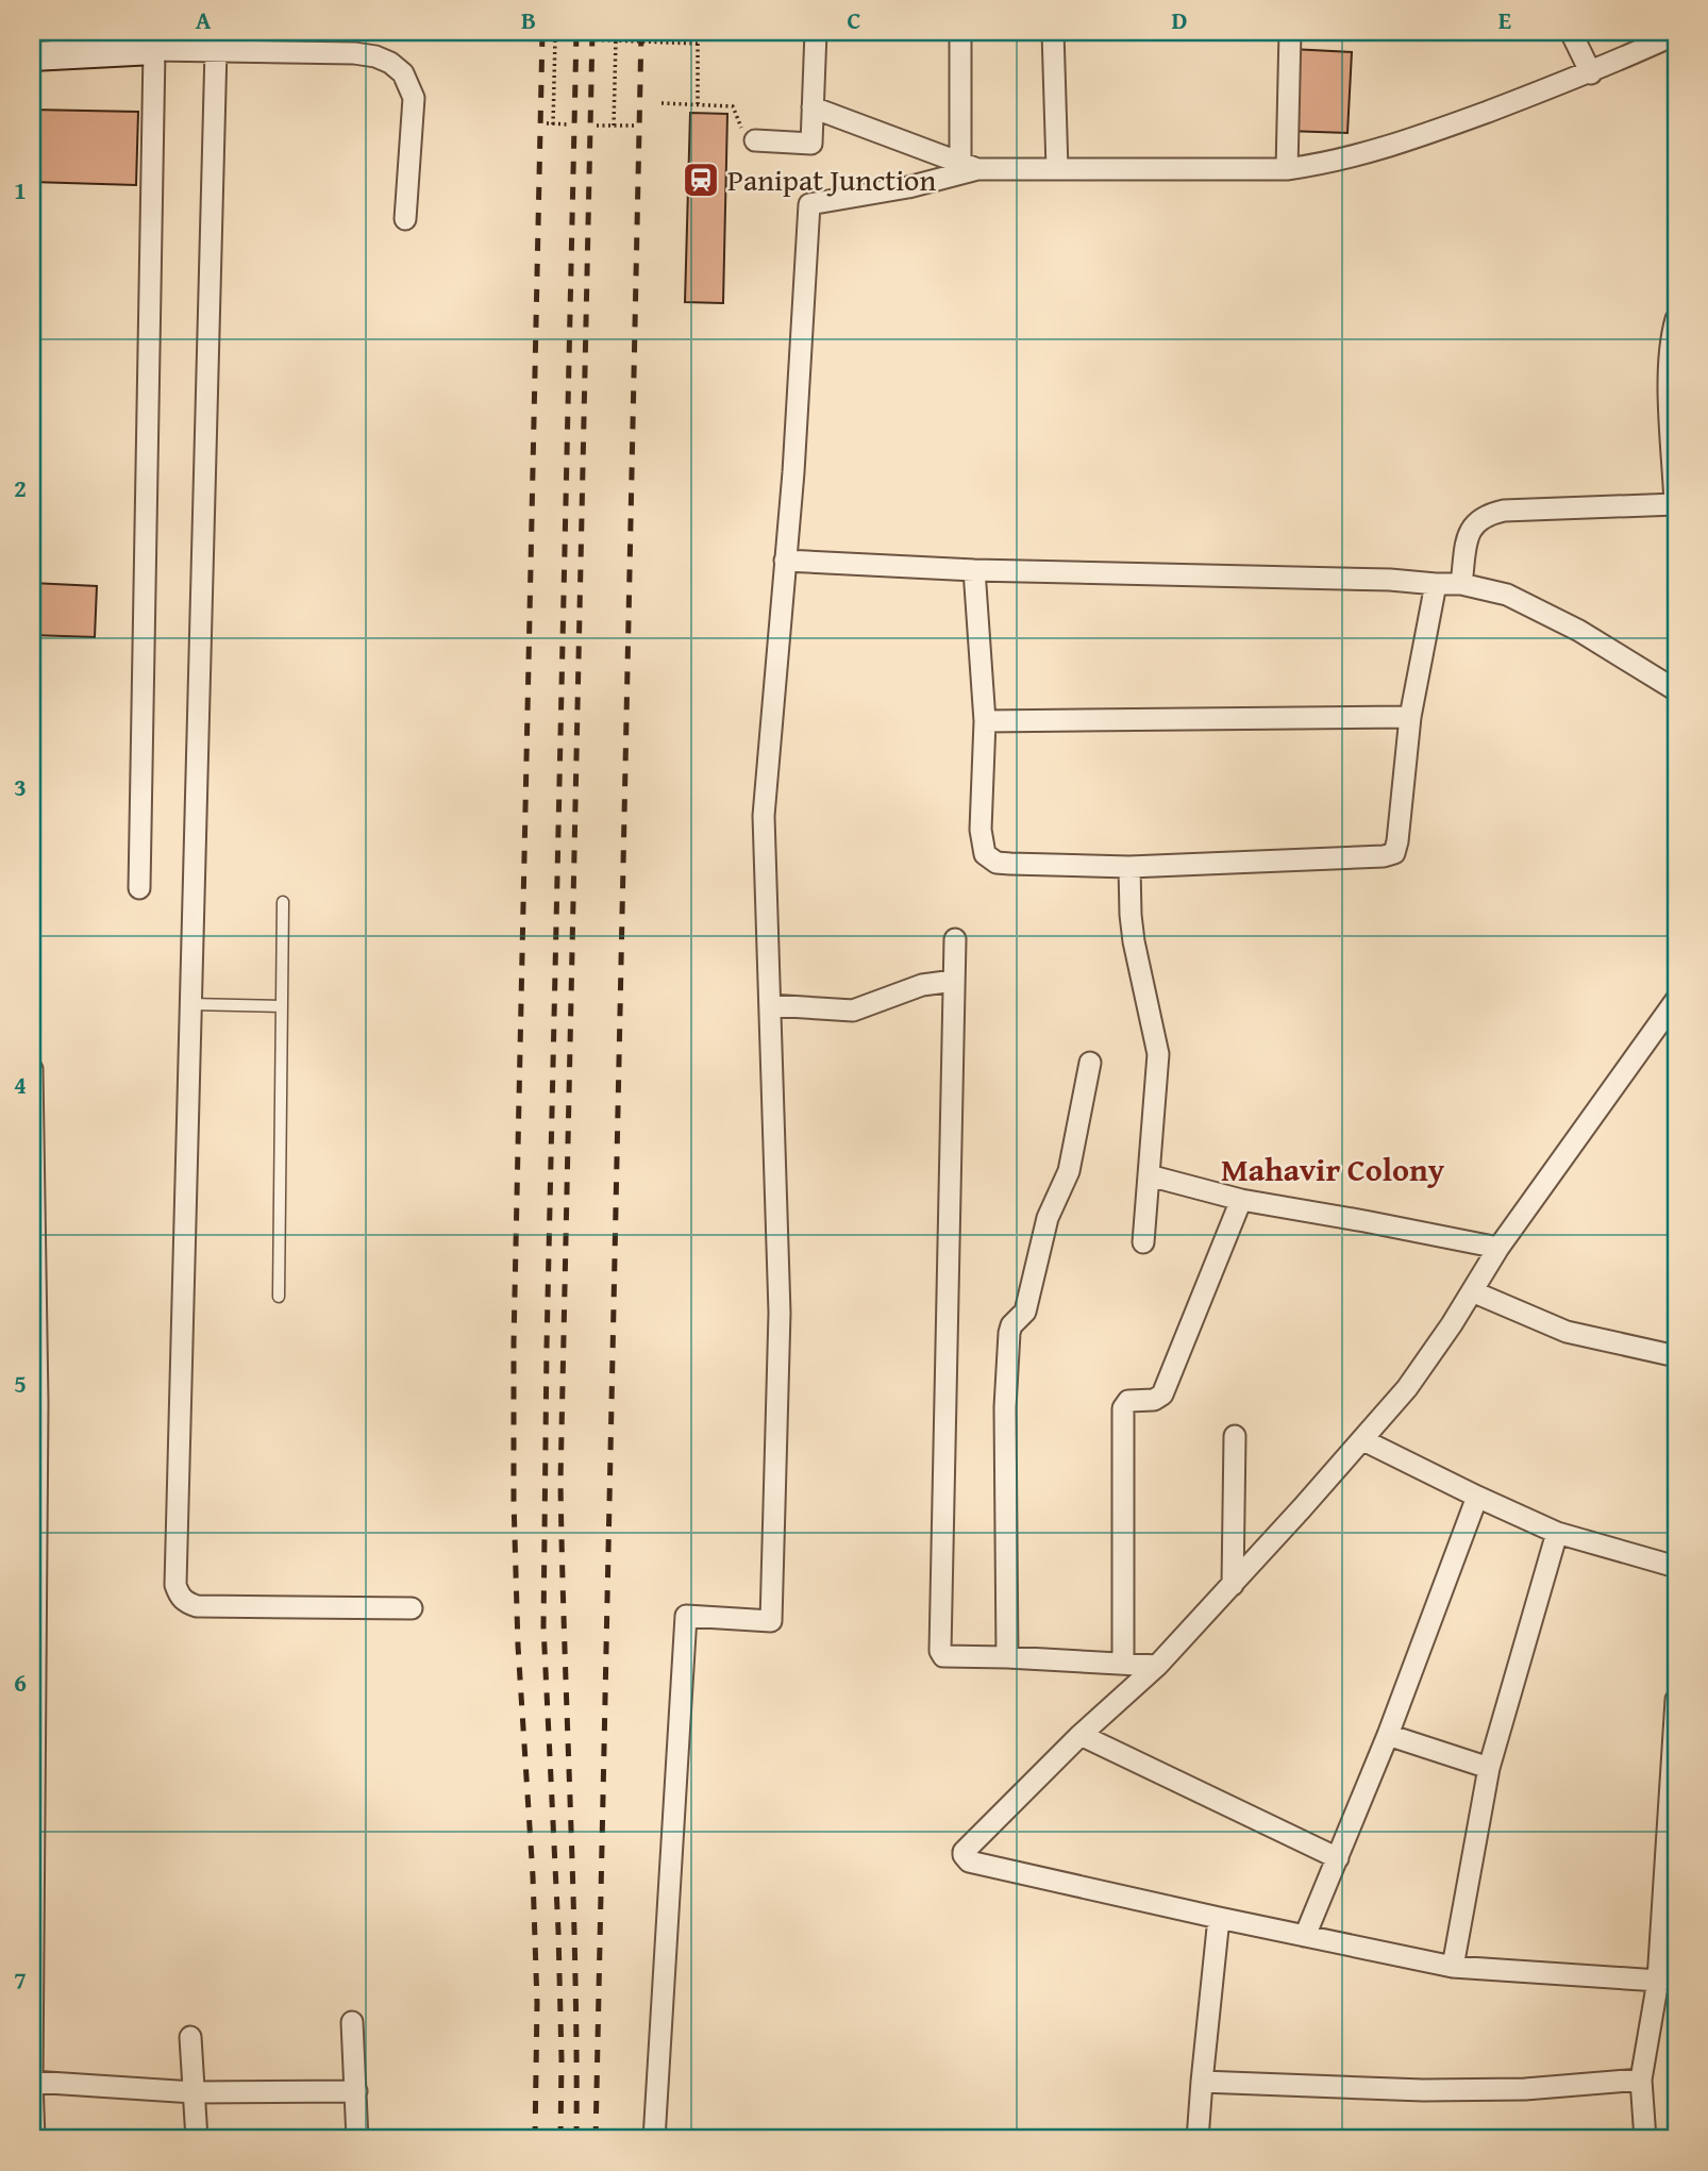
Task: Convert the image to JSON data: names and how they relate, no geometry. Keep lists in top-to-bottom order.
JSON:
{
  "districts": ["Mahavir Colony"],
  "places": {
    "station": ["Panipat Junction"]
  },
  "grid": {
    "columns": [
      "A",
      "B",
      "C",
      "D",
      "E"
    ],
    "rows": [
      "1",
      "2",
      "3",
      "4",
      "5",
      "6",
      "7"
    ]
  }
}
